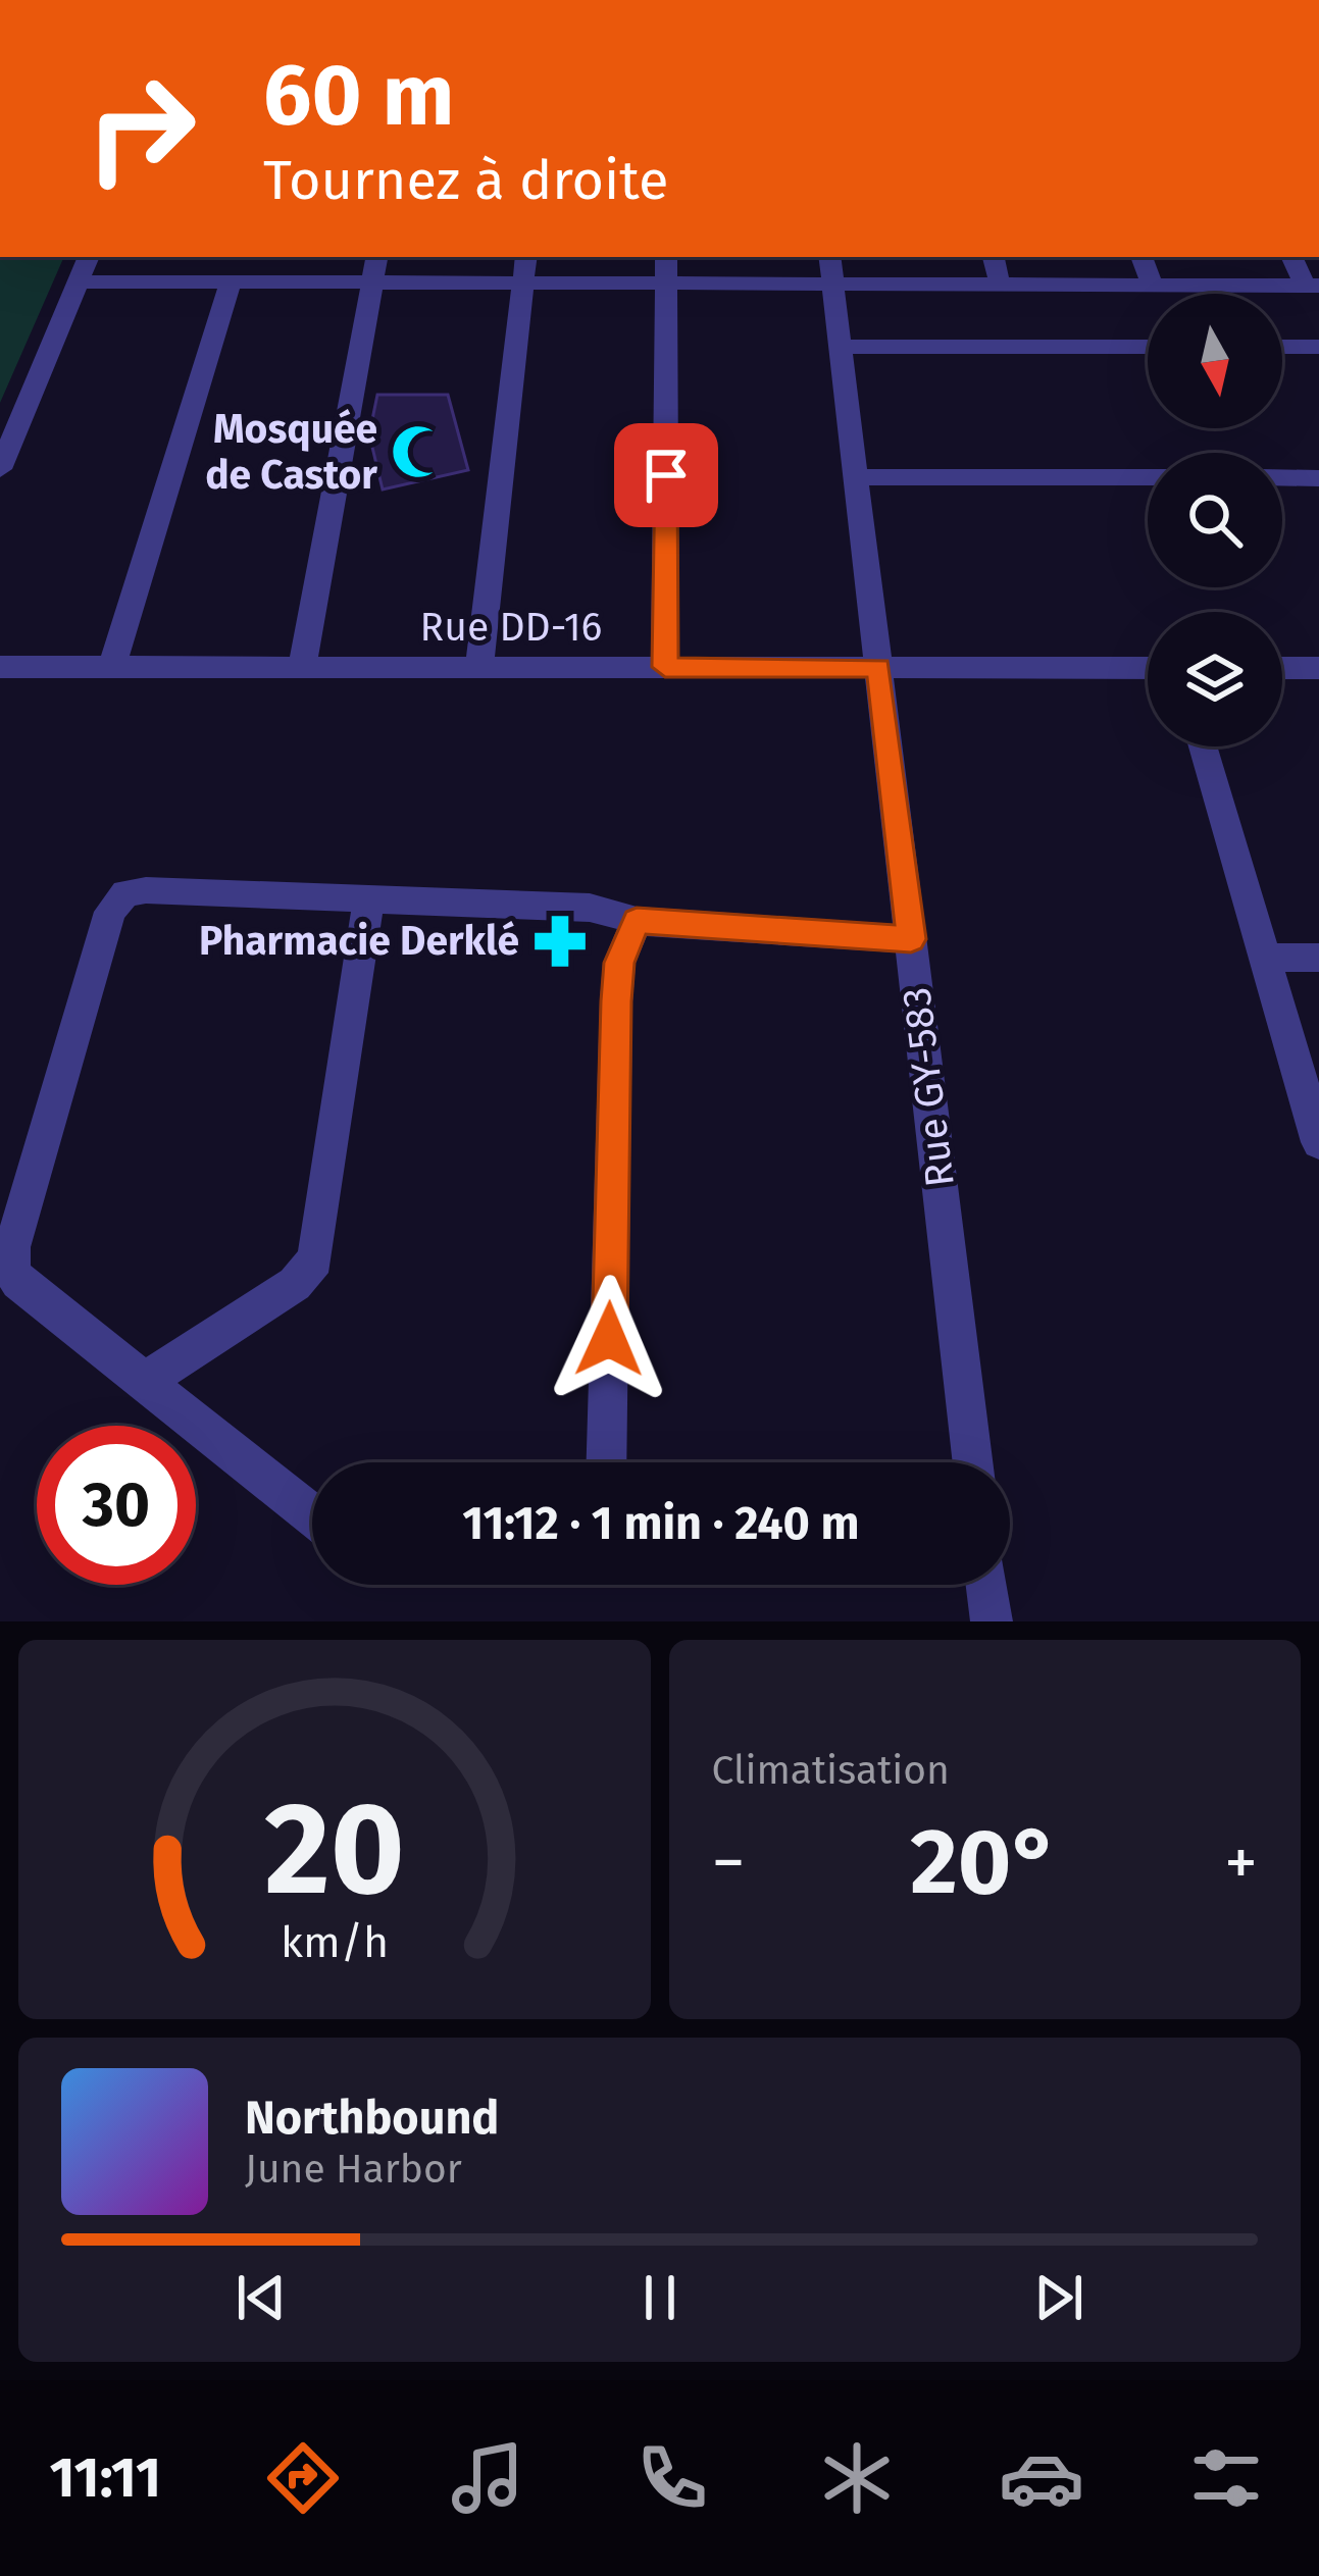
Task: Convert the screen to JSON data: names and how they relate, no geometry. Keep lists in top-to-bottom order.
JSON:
{
  "streets": {
    "street": ["Rue DD-16", "Rue GY-583"]
  },
  "crossings": [
    ["Rue DD-16", "Rue GY-583"]
  ],
  "places": {
    "mosque": ["Mosquée de Castor"],
    "pharmacy": ["Pharmacie Derklé"]
  },
  "north": "bottom",
  "page": {
    "turn": ["60 m", "Tournez à droite"],
    "limit": "30",
    "trip": "11:12 · 1 min · 240 m",
    "tile": "Climatisation",
    "heat": ["−", "20°", "+"],
    "song": ["Northbound", "June Harbor"],
    "tabs": "11:11",
    "gauge": ["20", "km/h"]
  }
}
